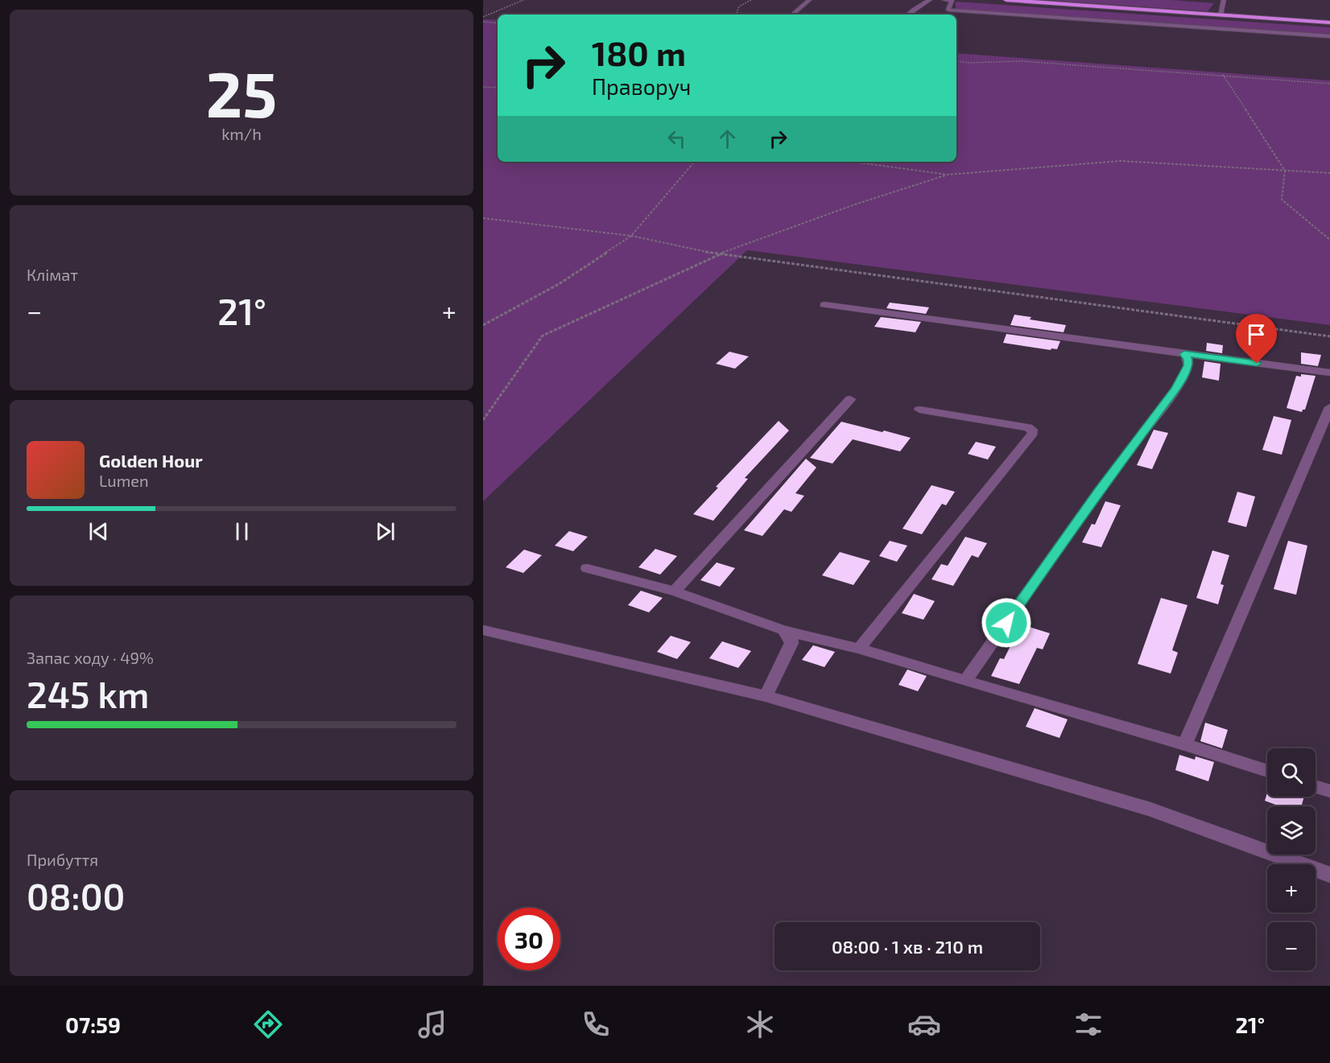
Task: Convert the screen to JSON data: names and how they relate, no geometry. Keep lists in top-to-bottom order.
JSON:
{
  "page": {
    "tile": [
      ["25", "km/h"],
      "Клімат",
      ["Запас ходу · 49%", "245 km"],
      ["Прибуття", "08:00"]
    ],
    "turn": ["180 m", "Праворуч"],
    "heat": ["−", "21°", "+"],
    "song": ["Golden Hour", "Lumen"],
    "map_buttons": ["+", "−"],
    "limit": "30",
    "trip": "08:00 · 1 хв · 210 m",
    "tabs": ["07:59", "21°"]
  }
}
